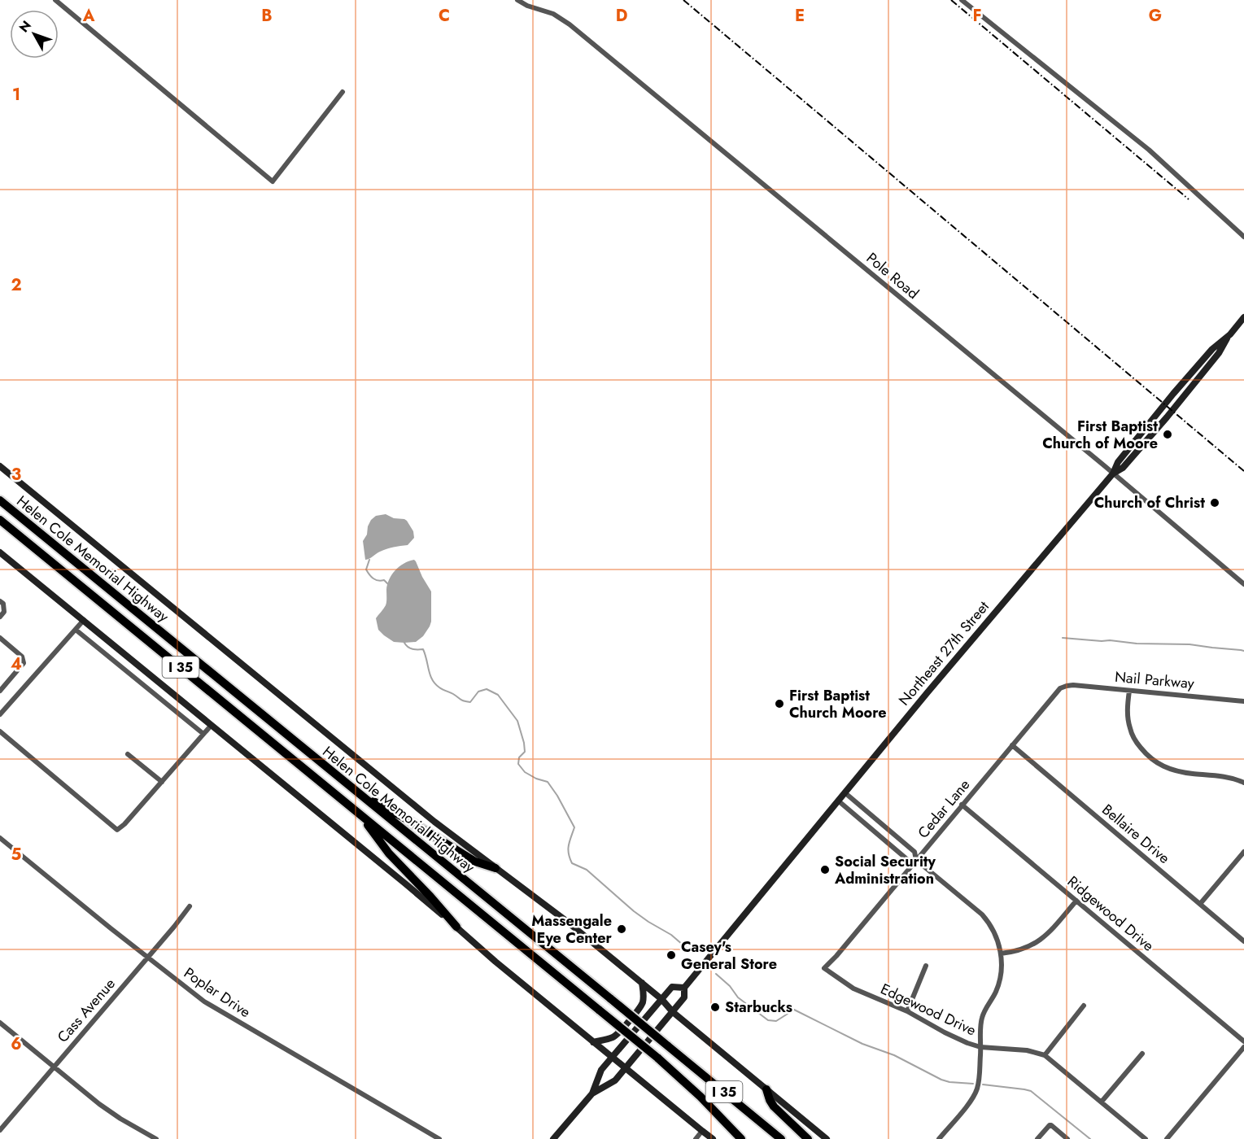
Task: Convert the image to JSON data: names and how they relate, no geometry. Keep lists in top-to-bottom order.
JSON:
{
  "streets": {
    "highway": ["Helen Cole Memorial Highway", "I 35"],
    "main road": ["Northeast 27th Street"],
    "street": [
      "Pole Road",
      "Nail Parkway",
      "Cedar Lane",
      "Bellaire Drive",
      "Ridgewood Drive",
      "Poplar Drive",
      "Edgewood Drive",
      "Cass Avenue"
    ]
  },
  "crossings": [
    ["Pole Road", "Northeast 27th Street"],
    ["Nail Parkway", "Cedar Lane"],
    ["Cedar Lane", "Bellaire Drive"],
    ["Cedar Lane", "Ridgewood Drive"],
    ["Cedar Lane", "Edgewood Drive"],
    ["Poplar Drive", "Cass Avenue"]
  ],
  "places": [
    "First Baptist Church of Moore",
    "Church of Christ",
    "First Baptist Church Moore",
    "Social Security Administration",
    "Massengale Eye Center",
    "Casey's General Store",
    "Starbucks"
  ],
  "north": "top left",
  "grid": {
    "columns": [
      "A",
      "B",
      "C",
      "D",
      "E",
      "F",
      "G"
    ],
    "rows": [
      "1",
      "2",
      "3",
      "4",
      "5",
      "6"
    ]
  }
}
